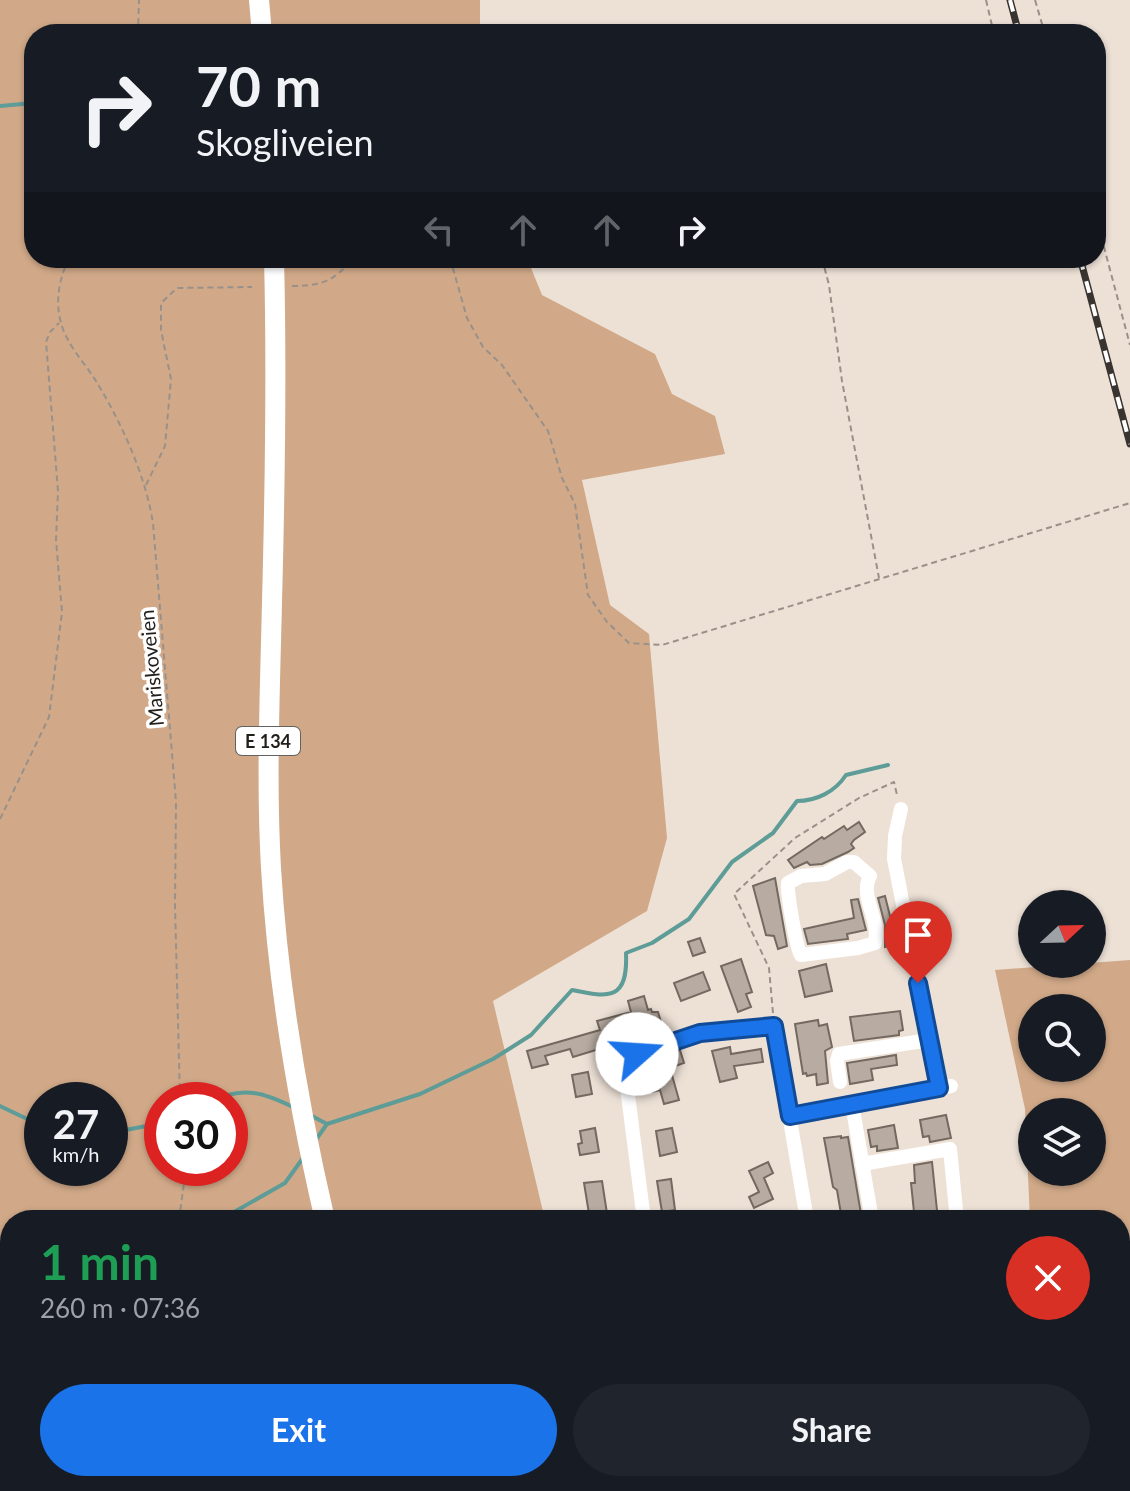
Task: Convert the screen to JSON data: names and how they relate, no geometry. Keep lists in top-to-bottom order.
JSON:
{
  "streets": {
    "highway": ["E 134"],
    "path": ["Mariskoveien"]
  },
  "north": "right",
  "page": {
    "turn": ["70 m", "Skogliveien"],
    "speed": "27 km/h",
    "limit": "30",
    "heading": ["1 min", "260 m · 07:36"],
    "buttons": ["Exit", "Share"]
  }
}
